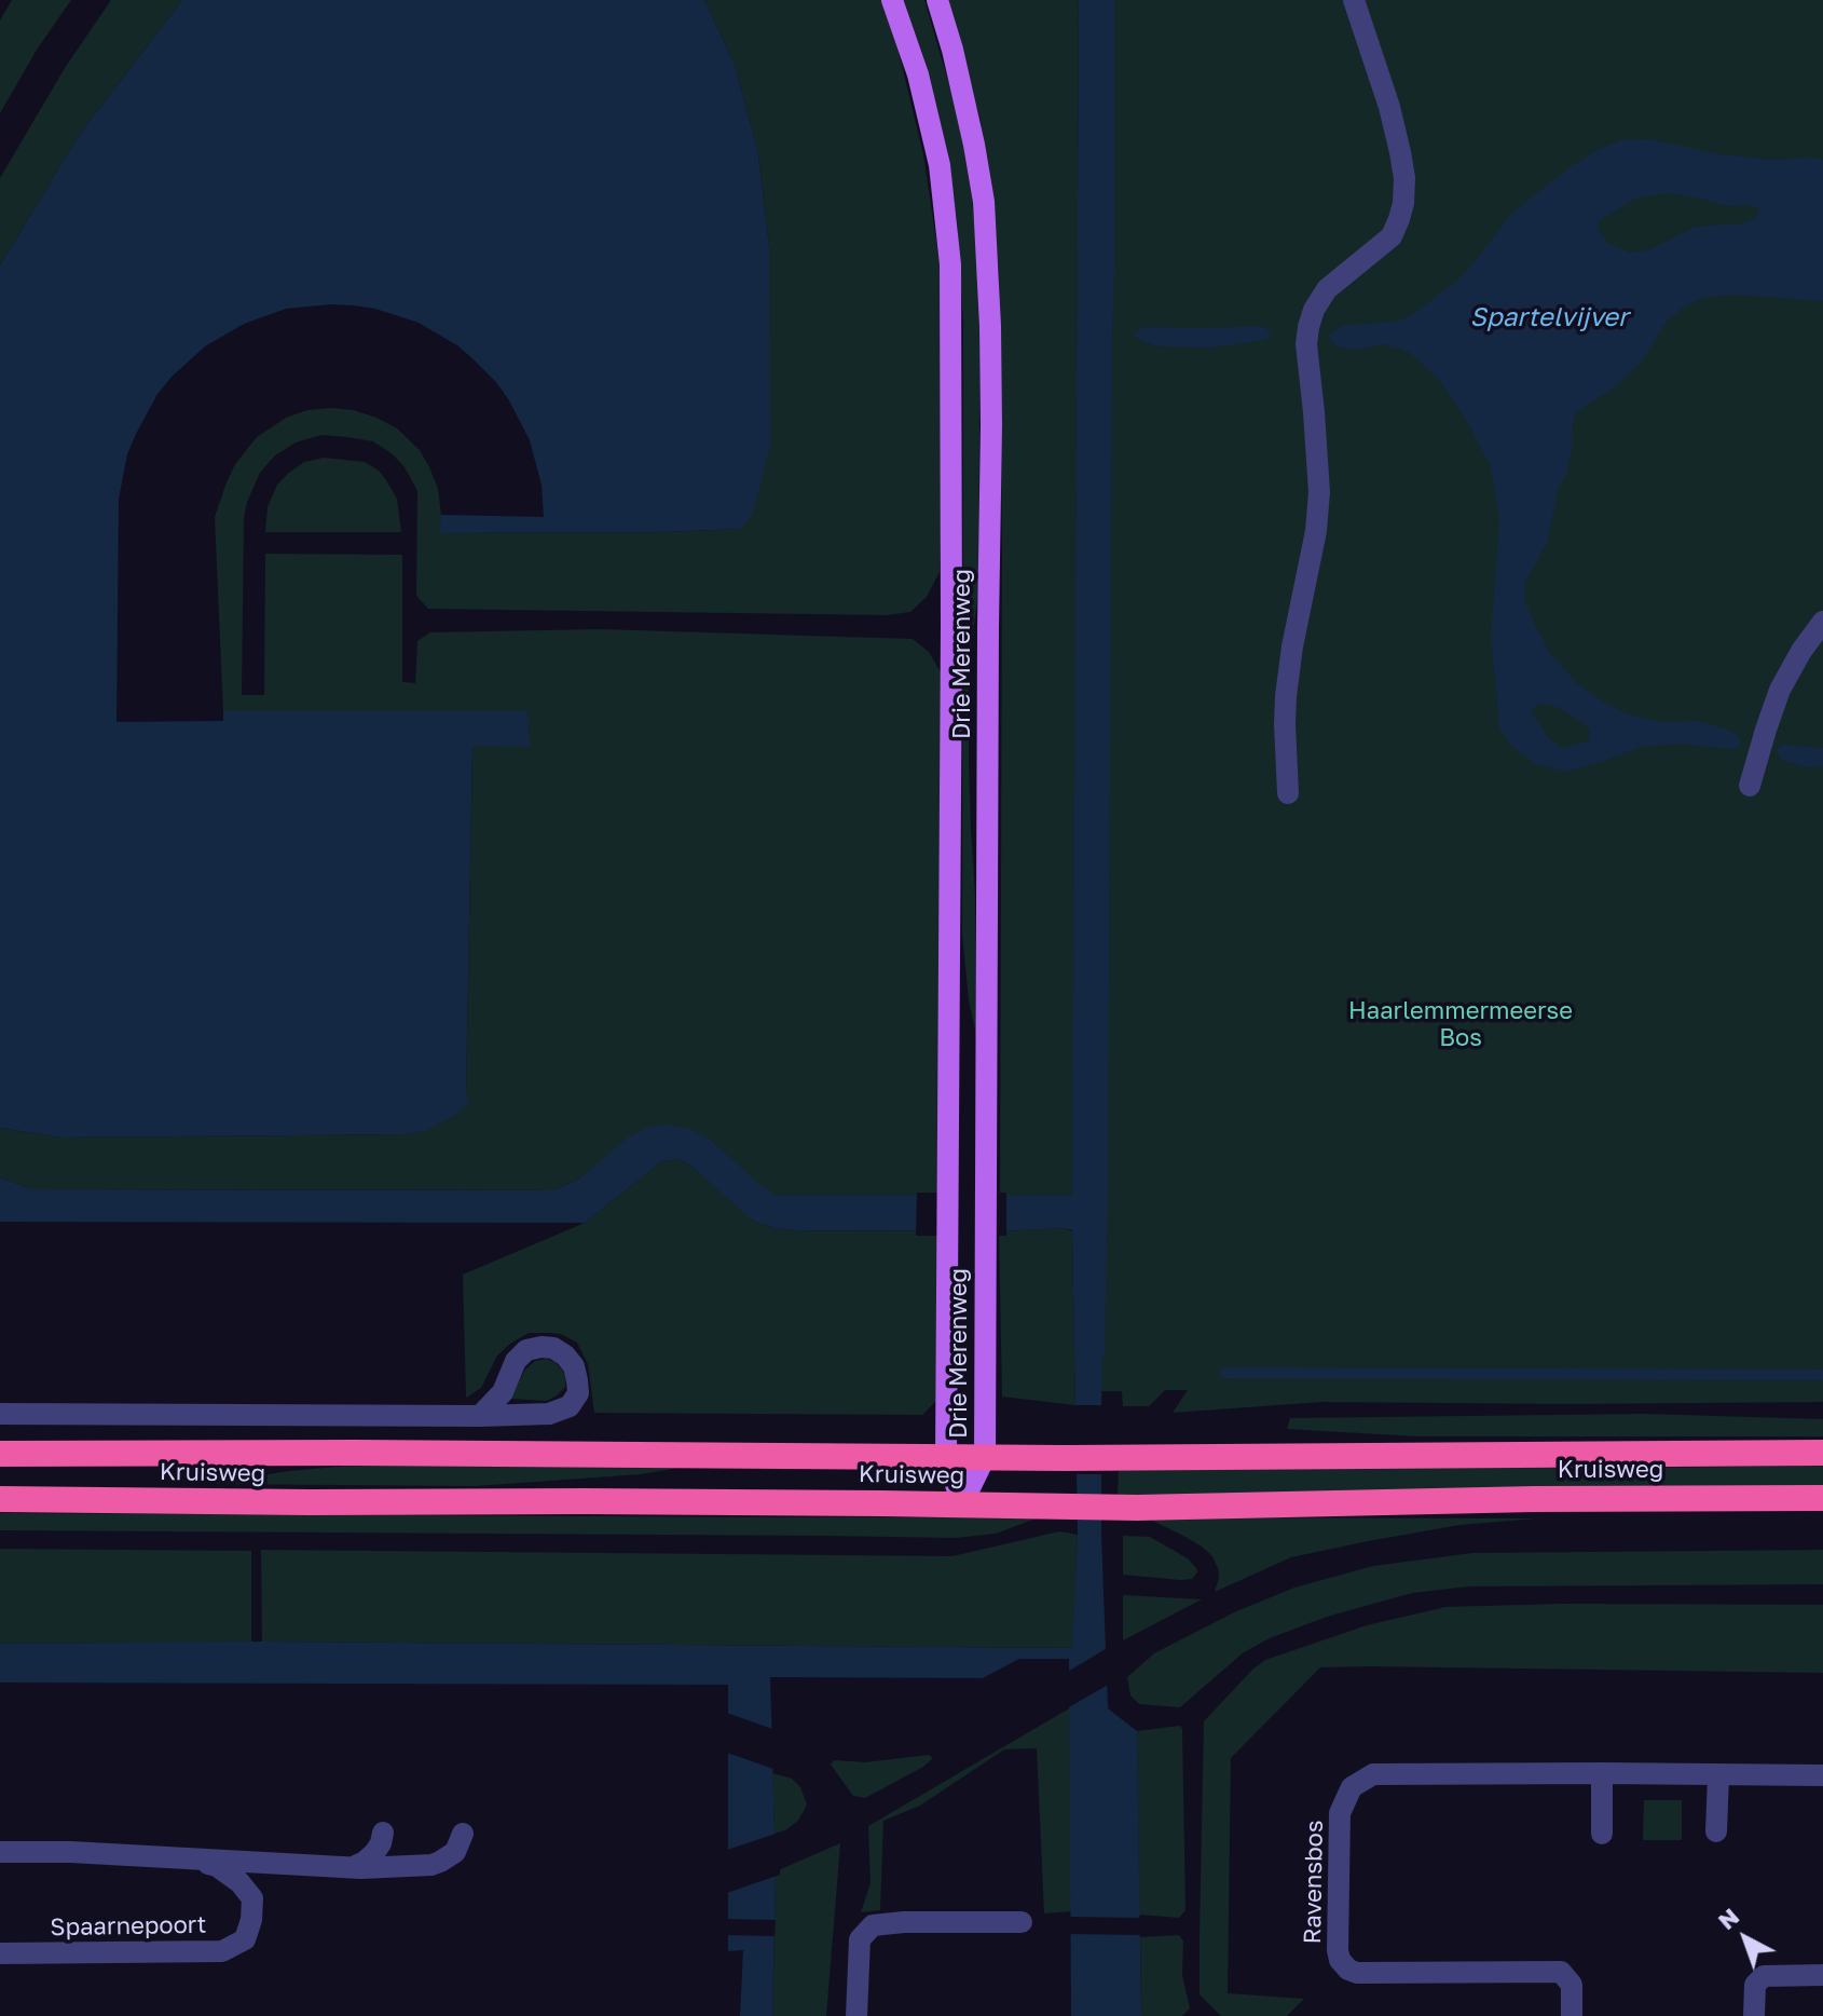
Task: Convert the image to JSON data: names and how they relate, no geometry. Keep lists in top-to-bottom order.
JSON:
{
  "streets": {
    "highway": ["Kruisweg"],
    "main road": ["Drie Merenweg"],
    "street": ["Ravensbos", "Spaarnepoort"]
  },
  "crossings": [
    ["Drie Merenweg", "Kruisweg"]
  ],
  "water": ["Spartelvijver"],
  "parks": ["Haarlemmermeerse Bos"],
  "north": "top left"
}
